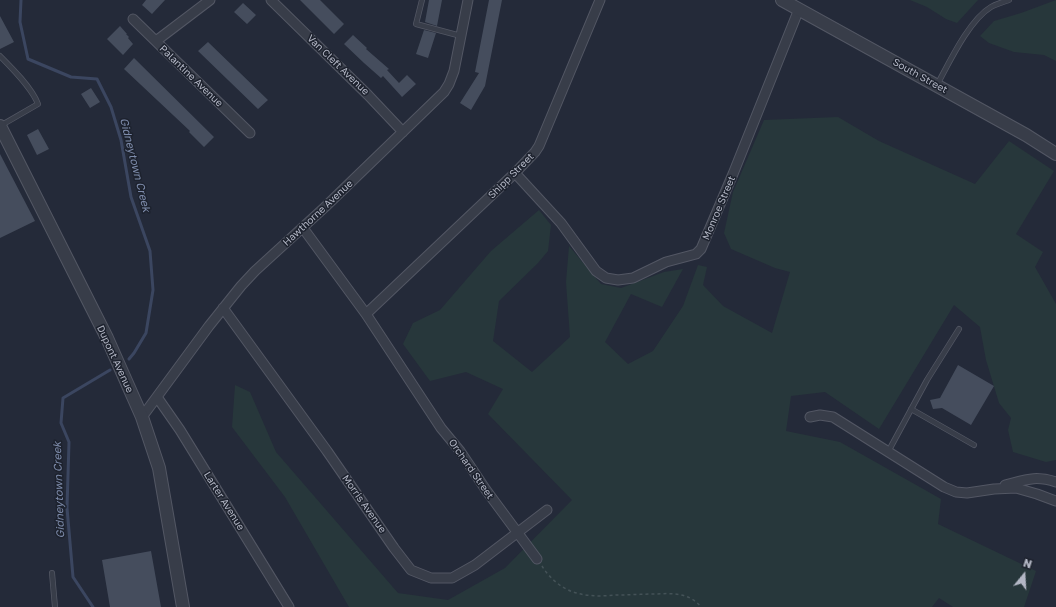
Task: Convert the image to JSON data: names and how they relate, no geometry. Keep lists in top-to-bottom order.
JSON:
{
  "streets": {
    "street": [
      "Van Cleft Avenue",
      "Palantine Avenue",
      "South Street",
      "Shipp Street",
      "Monroe Street",
      "Hawthorne Avenue",
      "Dupont Avenue",
      "Orchard Street",
      "Larter Avenue",
      "Morris Avenue"
    ]
  },
  "crossings": [
    ["Van Cleft Avenue", "Hawthorne Avenue"],
    ["South Street", "Monroe Street"],
    ["Shipp Street", "Monroe Street"],
    ["Shipp Street", "Orchard Street"],
    ["Hawthorne Avenue", "Dupont Avenue"],
    ["Hawthorne Avenue", "Orchard Street"],
    ["Hawthorne Avenue", "Larter Avenue"],
    ["Hawthorne Avenue", "Morris Avenue"],
    ["Orchard Street", "Morris Avenue"]
  ],
  "water": ["Gidneytown Creek"],
  "north": "top"
}
